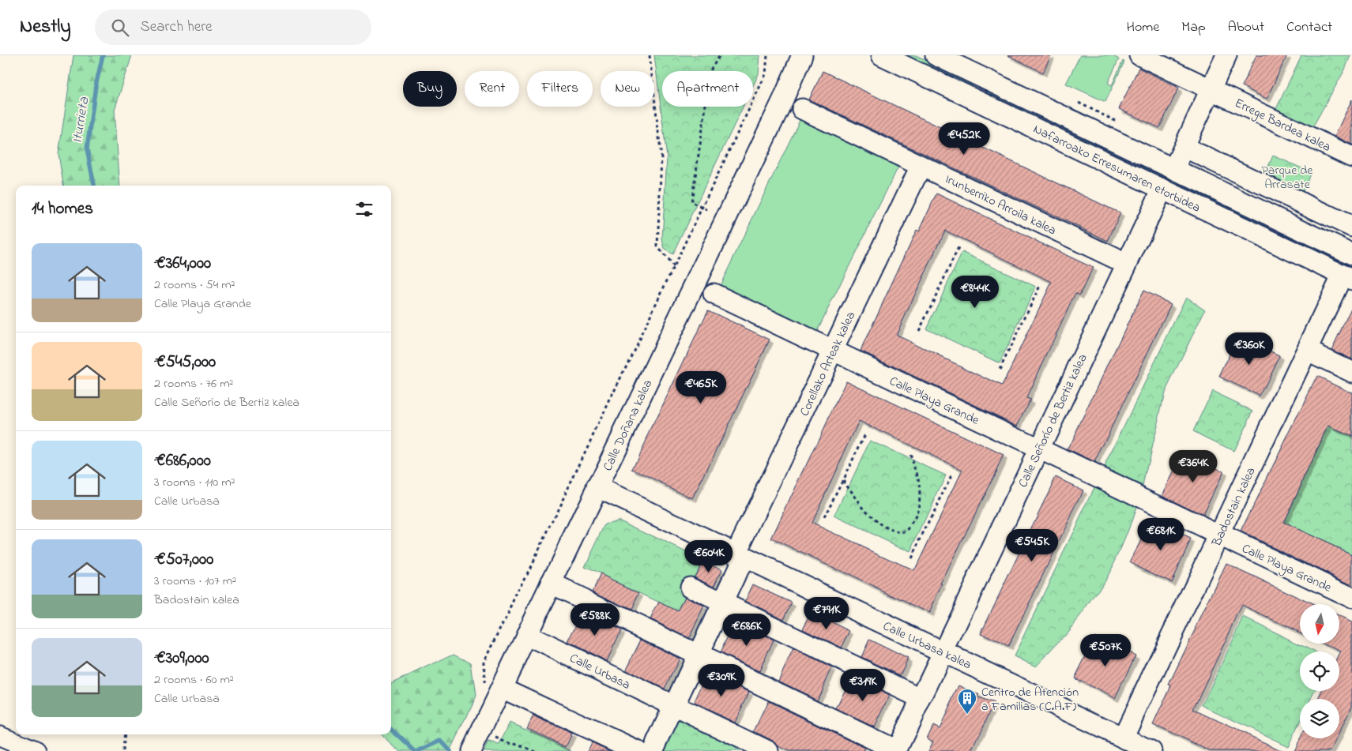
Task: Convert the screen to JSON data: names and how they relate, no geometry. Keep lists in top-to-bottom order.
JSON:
{
  "streets": {
    "street": [
      "Errege Bardea kalea",
      "Nafarroako Erresumaren etorbidea",
      "Irunberriko Arroila kalea",
      "Corellako Arteak kalea",
      "Calle Playa Grande",
      "Calle Señorío de Bertiz kalea",
      "Calle Doñana kalea",
      "Badostain kalea",
      "Calle Urbasa kalea",
      "Calle Urbasa"
    ]
  },
  "crossings": [
    ["Nafarroako Erresumaren etorbidea", "Calle Señorío de Bertiz kalea"],
    ["Nafarroako Erresumaren etorbidea", "Badostain kalea"],
    ["Corellako Arteak kalea", "Calle Urbasa kalea"],
    ["Calle Señorío de Bertiz kalea", "Calle Urbasa kalea"],
    ["Calle Doñana kalea", "Calle Urbasa kalea"],
    ["Calle Doñana kalea", "Calle Urbasa"],
    ["Badostain kalea", "Calle Urbasa kalea"]
  ],
  "water": ["Iturrieta"],
  "parks": ["Parque de Arrasate"],
  "places": {
    "building": ["Centro de Atención a Familias (C.A.F)"]
  },
  "north": "bottom",
  "page": {
    "header": "Nestly",
    "search": "Search here",
    "nav": [
      "Home",
      "Map",
      "About",
      "Contact"
    ],
    "chip": [
      "Buy",
      "Rent",
      "Filters",
      "New",
      "Apartment"
    ],
    "price": [
      "€452K",
      "€844K",
      "€360K",
      "€465K",
      "€364K",
      "€681K",
      "€545K",
      "€604K",
      "€791K",
      "€588K",
      "€686K",
      "€507K",
      "€309K",
      "€319K"
    ],
    "heading": "14 homes",
    "list": [
      {
        "name": "€364,000",
        "note": "2 rooms · 54 m² · Calle Playa Grande"
      },
      {
        "name": "€545,000",
        "note": "2 rooms · 76 m² · Calle Señorío de Bertiz kalea"
      },
      {
        "name": "€686,000",
        "note": "3 rooms · 110 m² · Calle Urbasa"
      },
      {
        "name": "€507,000",
        "note": "3 rooms · 107 m² · Badostain kalea"
      },
      {
        "name": "€309,000",
        "note": "2 rooms · 60 m² · Calle Urbasa"
      }
    ]
  }
}
